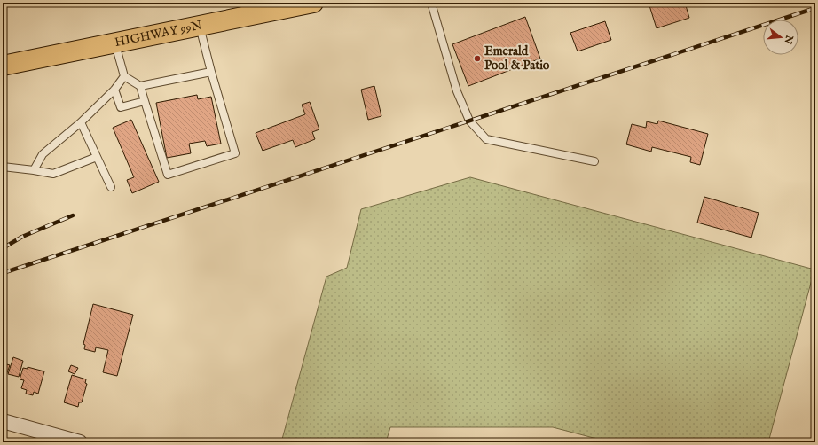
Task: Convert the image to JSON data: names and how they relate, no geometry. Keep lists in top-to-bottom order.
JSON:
{
  "streets": {
    "main road": ["HIGHWAY 99N"]
  },
  "places": ["Emerald Pool & Patio"],
  "north": "right"
}
